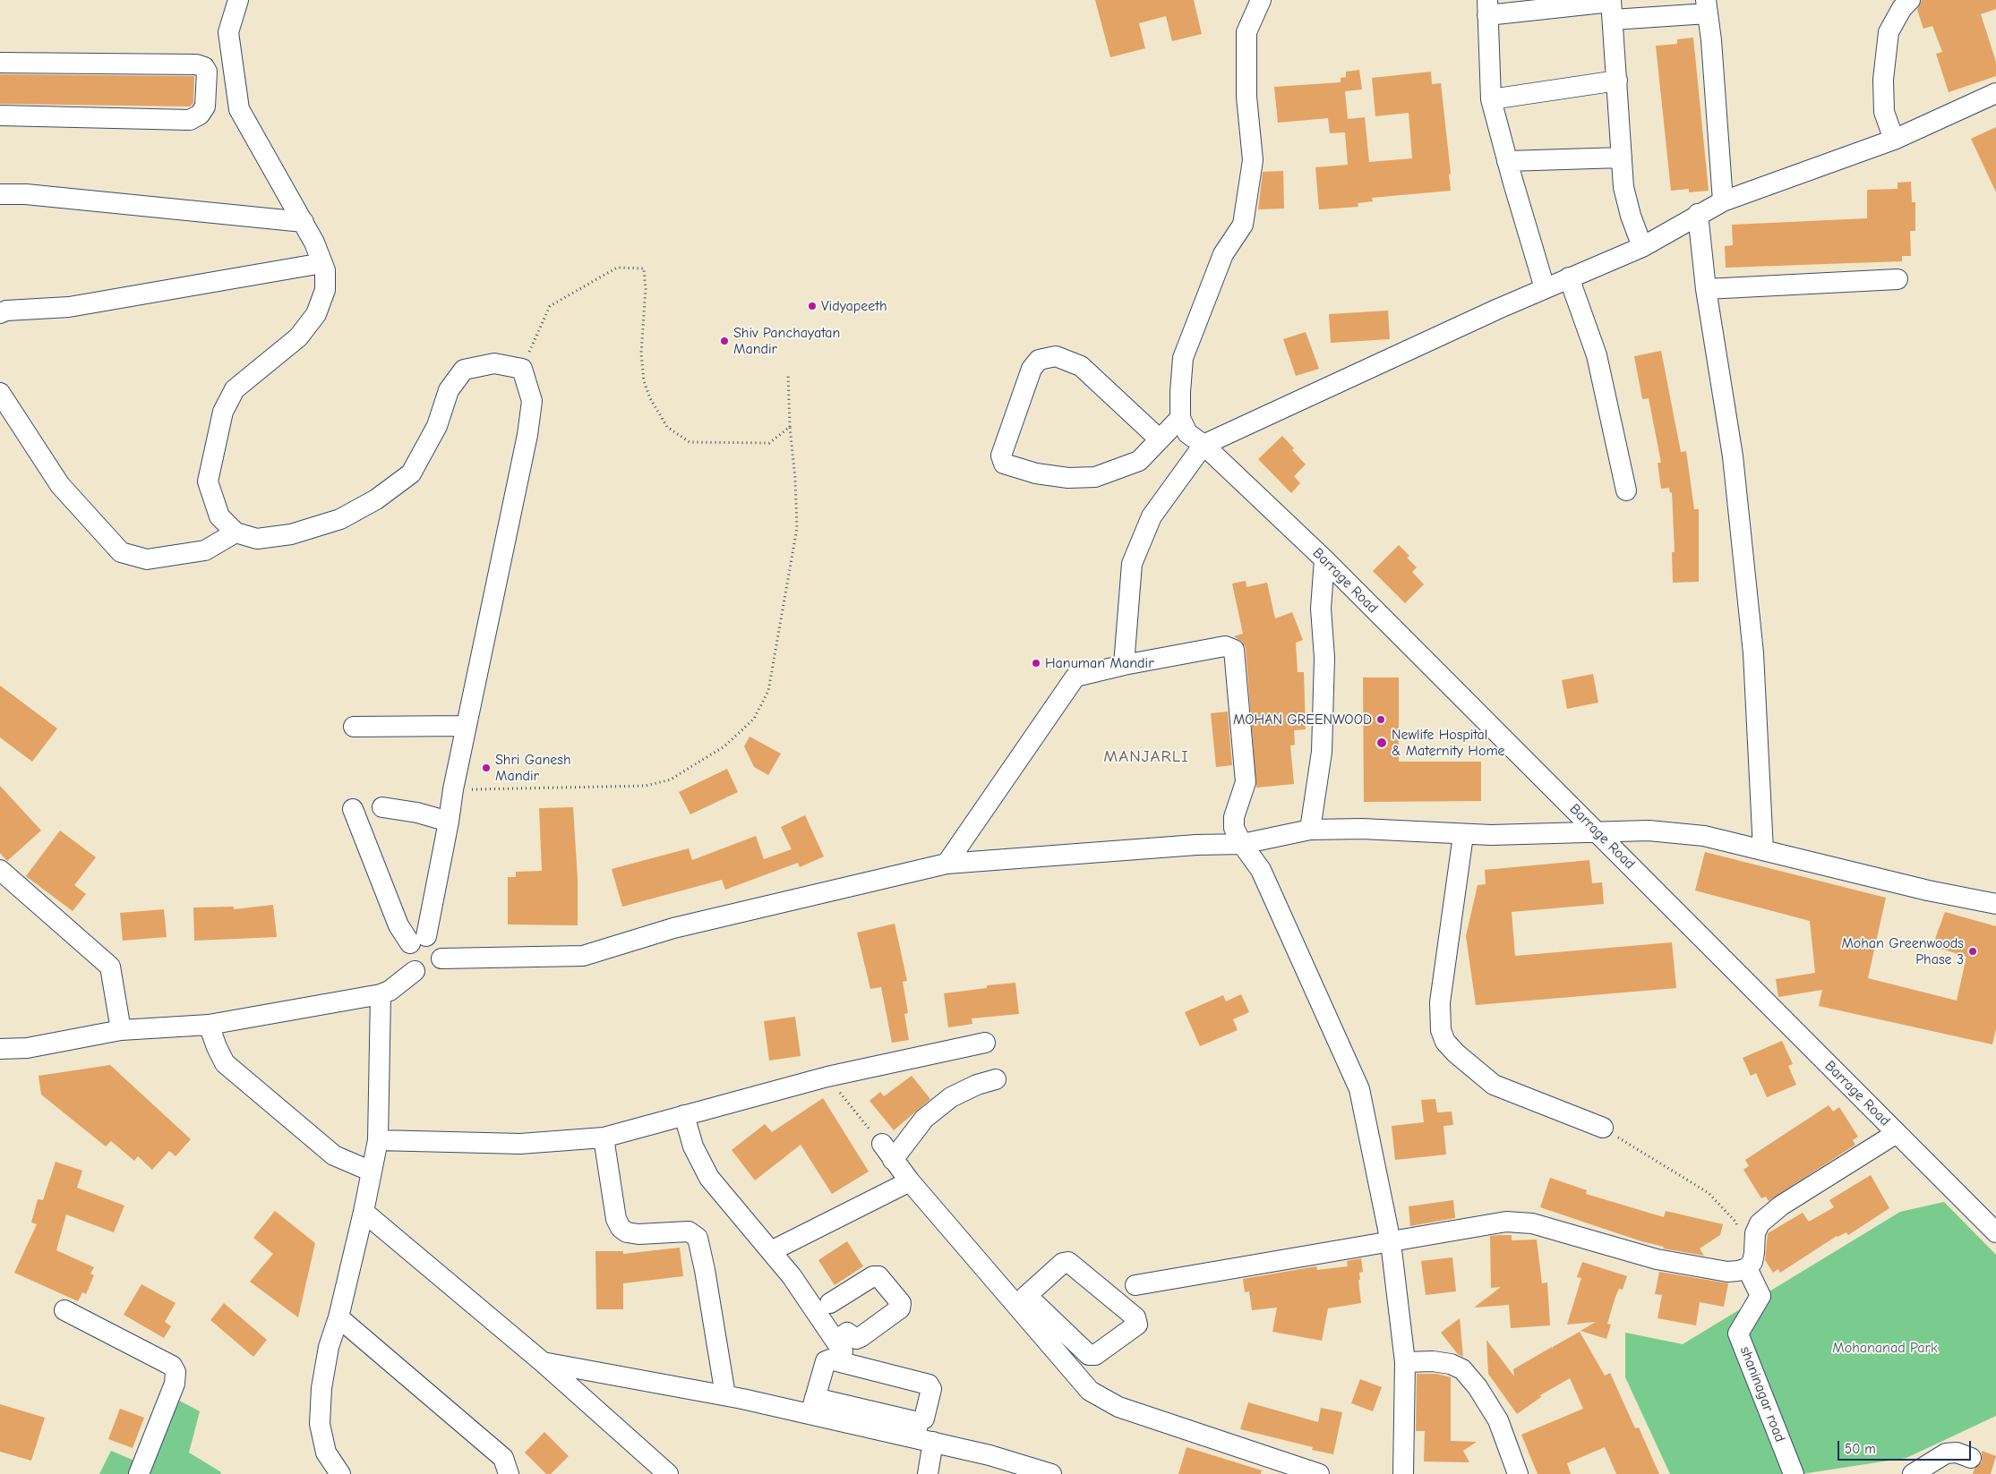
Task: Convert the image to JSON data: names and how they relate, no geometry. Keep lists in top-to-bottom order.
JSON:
{
  "streets": {
    "street": ["Barrage Road", "shaninagar road"]
  },
  "districts": ["MANJARLI"],
  "parks": ["Mohananad Park"],
  "places": [
    "Vidyapeeth",
    "Shiv Panchayatan Mandir",
    "Hanuman Mandir",
    "MOHAN GREENWOOD",
    "Newlife Hospital & Maternity Home",
    "Shri Ganesh Mandir",
    "Mohan Greenwoods Phase 3"
  ],
  "scale_bar": "50 m"
}
